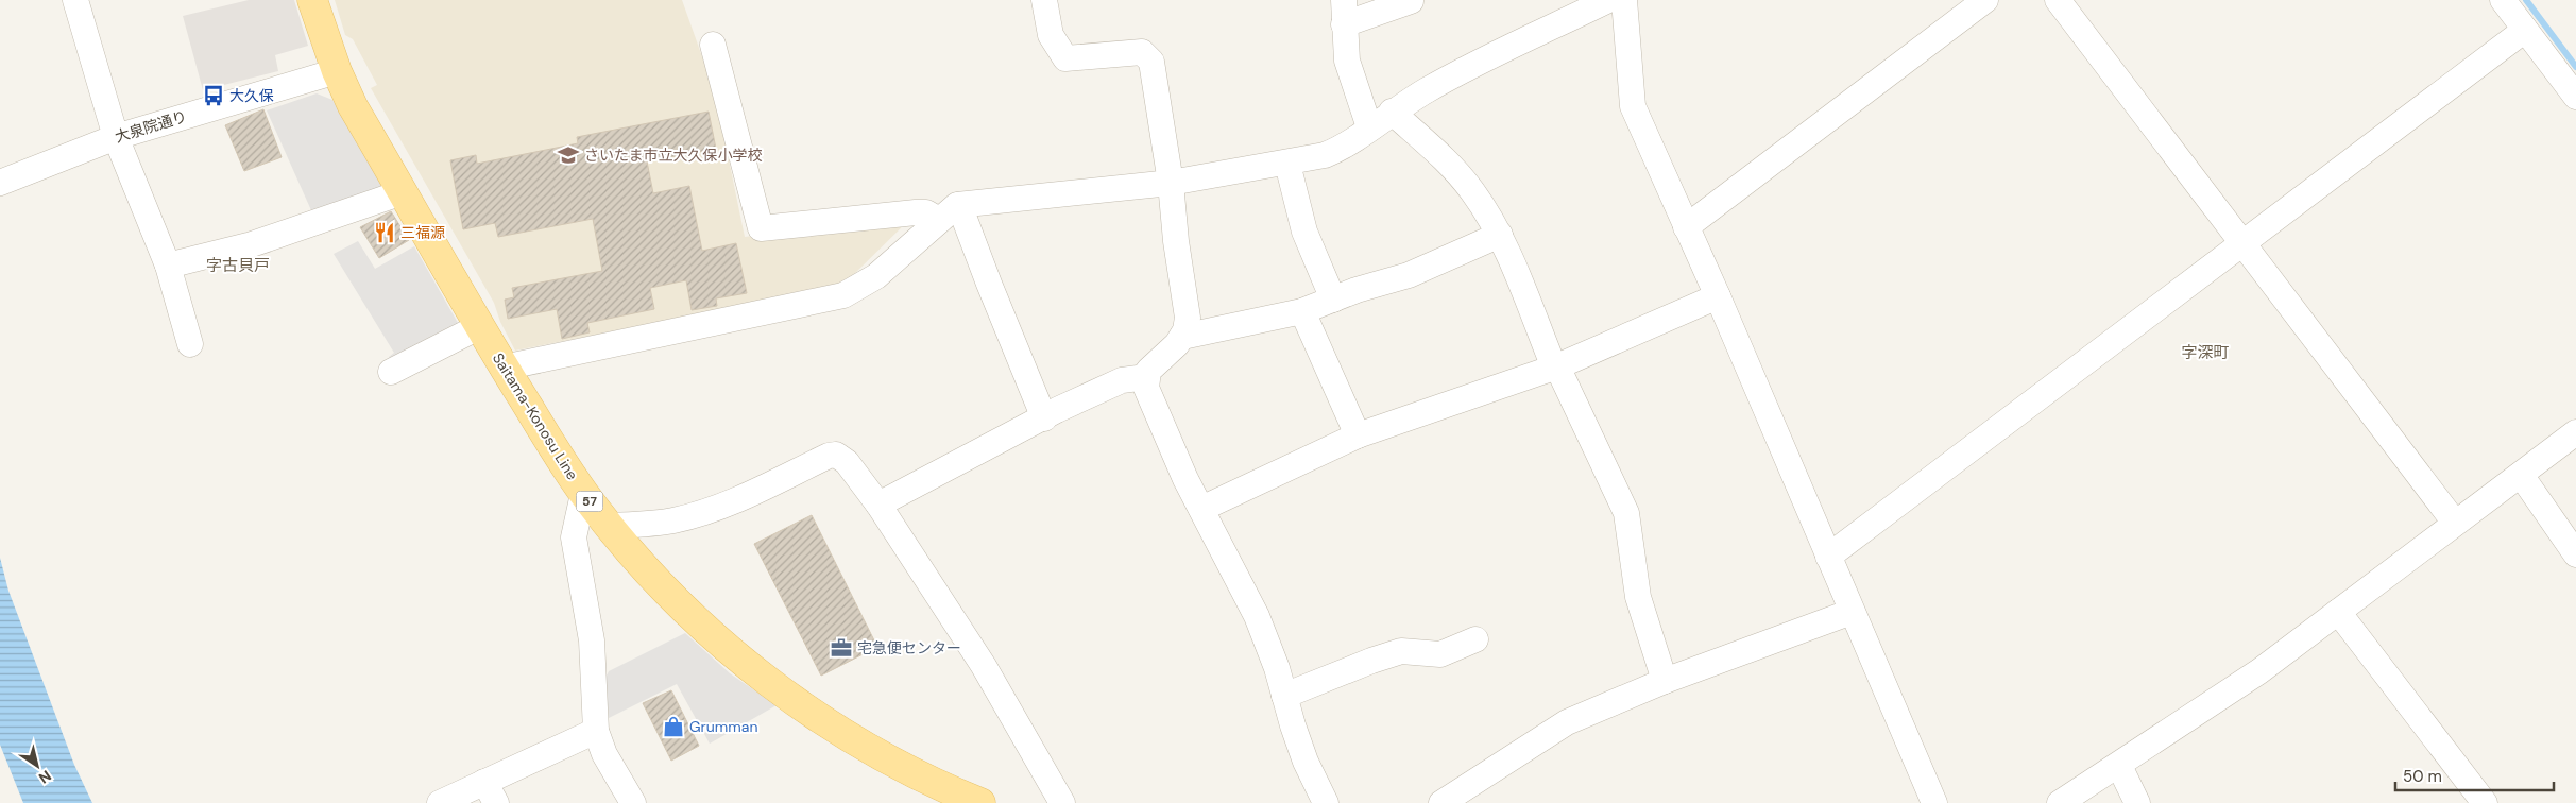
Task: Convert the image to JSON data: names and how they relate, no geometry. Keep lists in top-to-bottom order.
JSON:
{
  "streets": {
    "main road": ["Saitama-Konosu Line", "57"],
    "street": ["大泉院通り"]
  },
  "crossings": [
    ["大泉院通り", "Saitama-Konosu Line"]
  ],
  "districts": ["字古貝戸", "字深町"],
  "places": {
    "bus stop": ["大久保"],
    "school or university": ["さいたま市立大久保小学校"],
    "restaurant": ["三福源"],
    "office": ["宅急便センター"],
    "shop": ["Grumman"]
  },
  "scale_bar": "50 m",
  "north": "bottom right"
}
